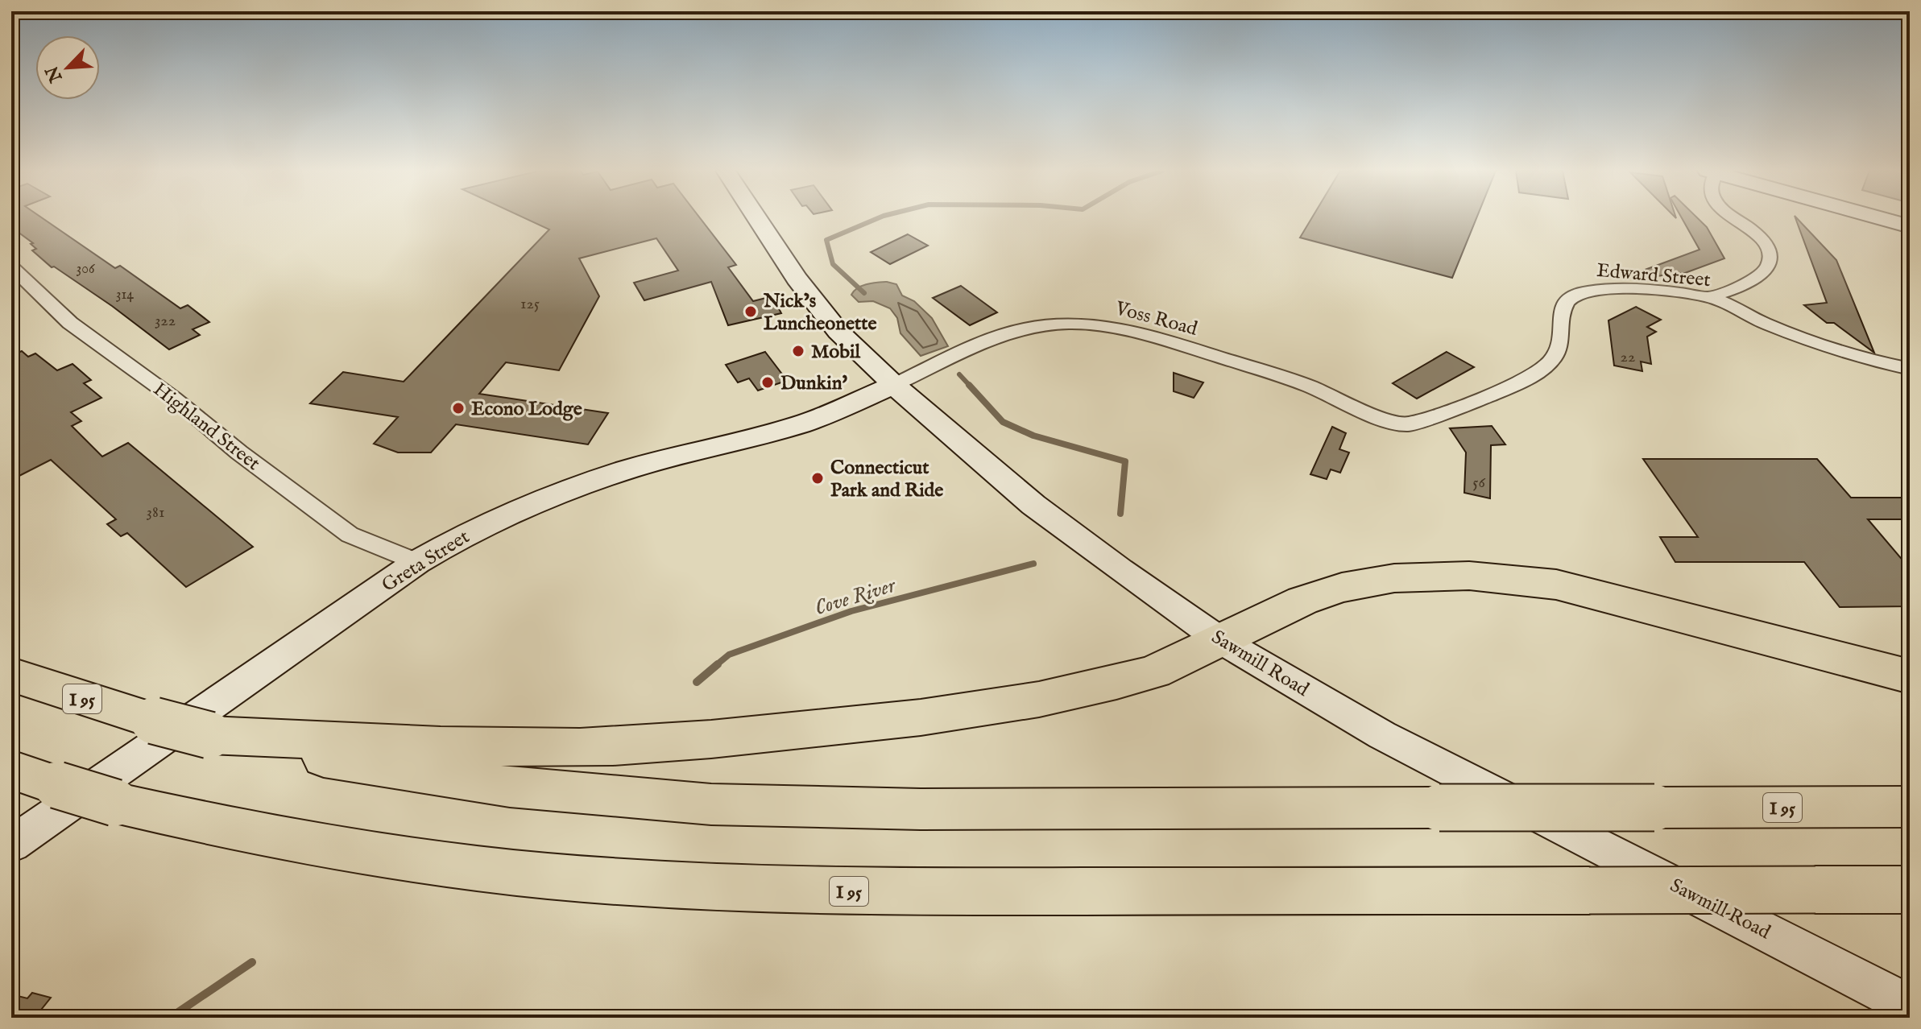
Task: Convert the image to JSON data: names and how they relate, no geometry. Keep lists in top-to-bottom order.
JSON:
{
  "streets": {
    "highway": ["I 95"],
    "main road": ["Greta Street", "Sawmill Road"],
    "street": ["Edward Street", "Voss Road", "Highland Street"]
  },
  "crossings": [
    ["Edward Street", "Voss Road"],
    ["Voss Road", "Greta Street"],
    ["Voss Road", "Sawmill Road"],
    ["Highland Street", "Greta Street"],
    ["Greta Street", "Sawmill Road"]
  ],
  "water": ["Cove River"],
  "places": [
    "Nick’s Luncheonette",
    "Mobil",
    "Dunkin'",
    "Econo Lodge",
    "Connecticut Park and Ride"
  ],
  "house_numbers": [
    "306",
    "314",
    "125",
    "322",
    "22",
    "56",
    "381"
  ],
  "north": "bottom left"
}
